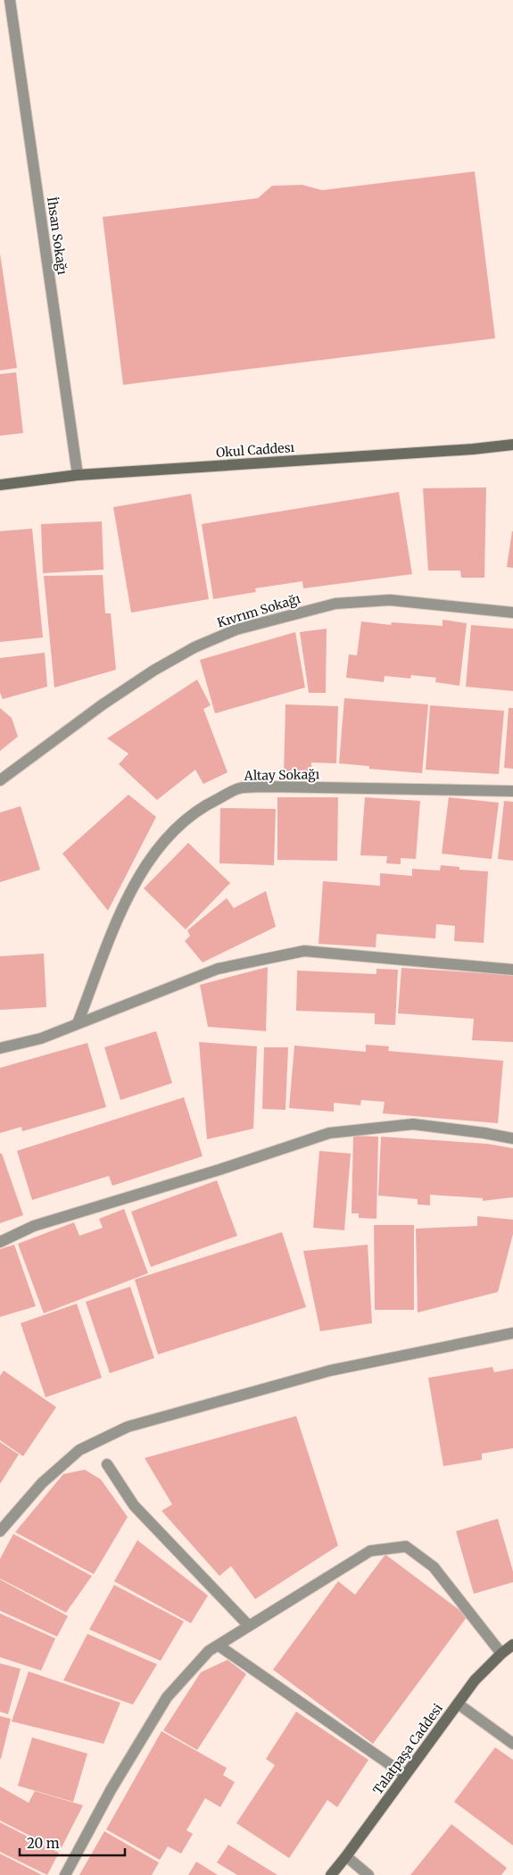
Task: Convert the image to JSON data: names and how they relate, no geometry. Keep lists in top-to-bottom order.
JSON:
{
  "streets": {
    "main road": ["Okul Caddesı", "Talatpaşa Caddesi"],
    "street": ["İhsan Sokağı", "Kıvrım Sokağı", "Altay Sokağı"]
  },
  "crossings": [
    ["İhsan Sokağı", "Okul Caddesı"]
  ],
  "scale_bar": "20 m"
}
